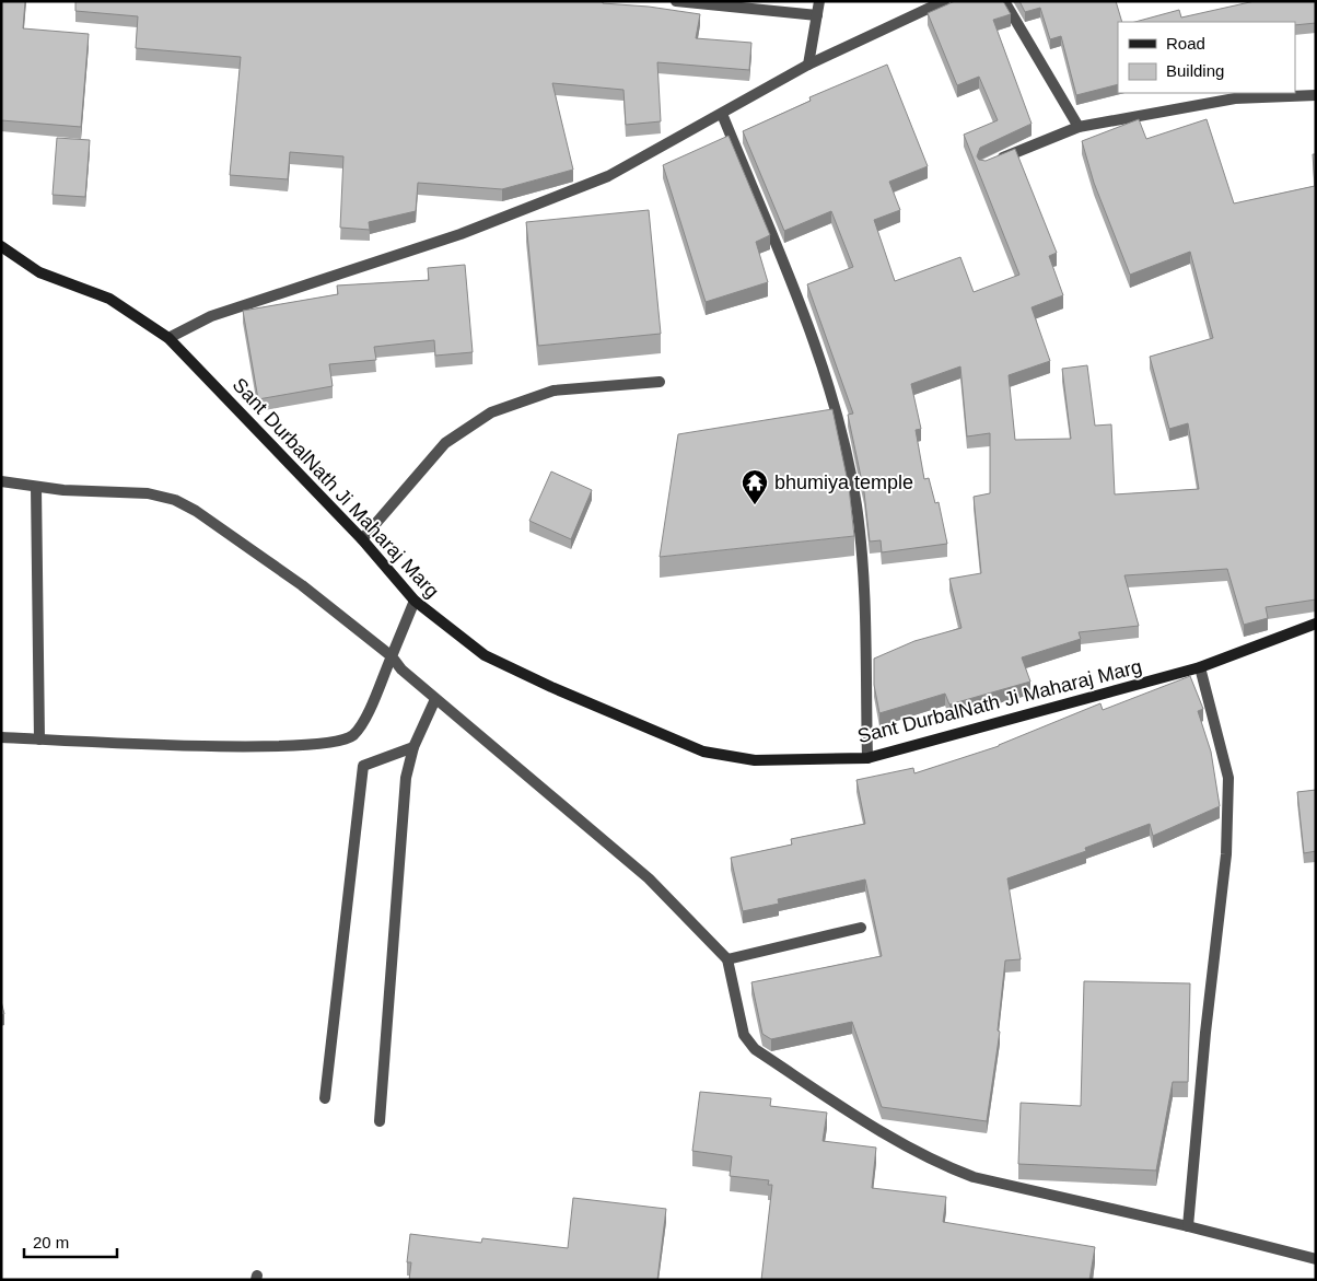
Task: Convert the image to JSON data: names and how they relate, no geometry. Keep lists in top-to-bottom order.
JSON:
{
  "streets": {
    "street": ["Sant DurbalNath Ji Maharaj Marg"]
  },
  "places": {
    "temple": ["bhumiya temple"]
  },
  "legend": ["Road", "Building"],
  "scale_bar": "20 m"
}
